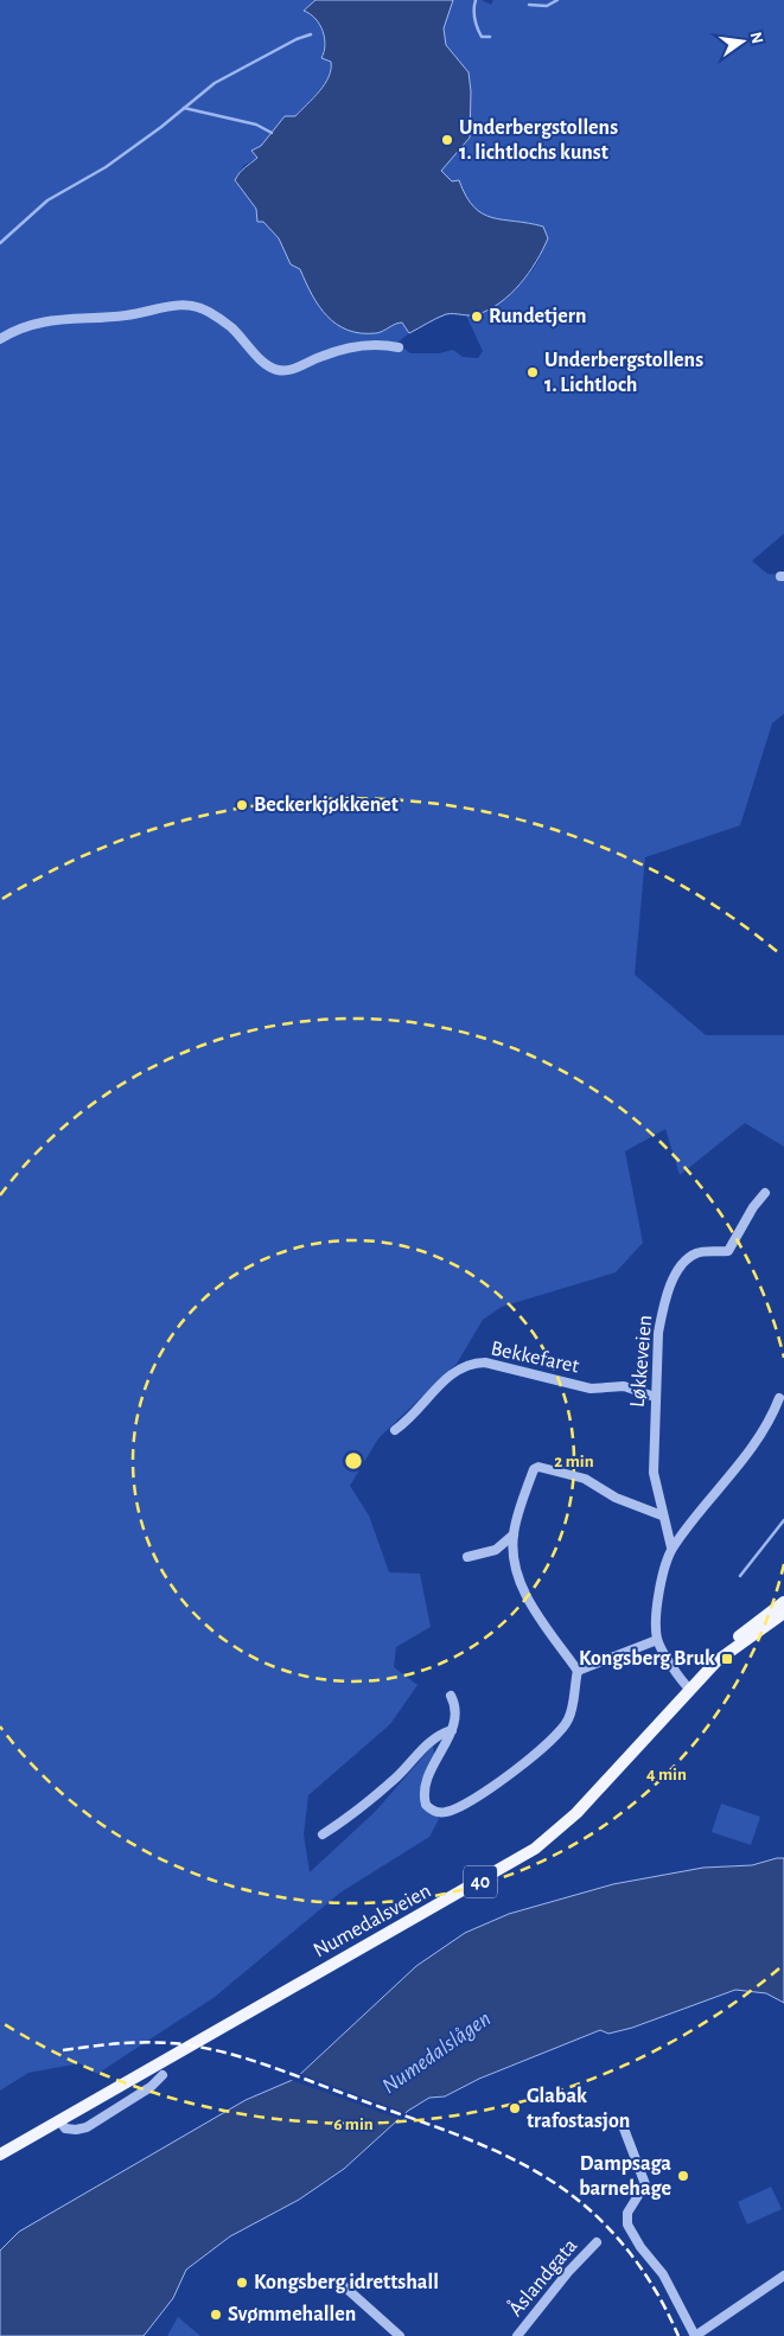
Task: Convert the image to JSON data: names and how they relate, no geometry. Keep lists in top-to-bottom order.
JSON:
{
  "streets": {
    "main road": ["40", "Numedalsveien"],
    "street": ["Bekkefaret", "Løkkeveien", "Åslandgata"]
  },
  "crossings": [
    ["Bekkefaret", "Løkkeveien"]
  ],
  "water": ["Numedalslågen"],
  "places": {
    "other": [
      "Underbergstollens 1. lichtlochs kunst",
      "Rundetjern",
      "Underbergstollens 1. Lichtloch",
      "Beckerkjøkkenet",
      "Glabak trafostasjon",
      "Dampsaga barnehage",
      "Kongsberg idrettshall",
      "Svømmehallen"
    ],
    "transit": ["Kongsberg Bruk"]
  },
  "north": "right",
  "rings": ["2 min", "4 min", "6 min"]
}
